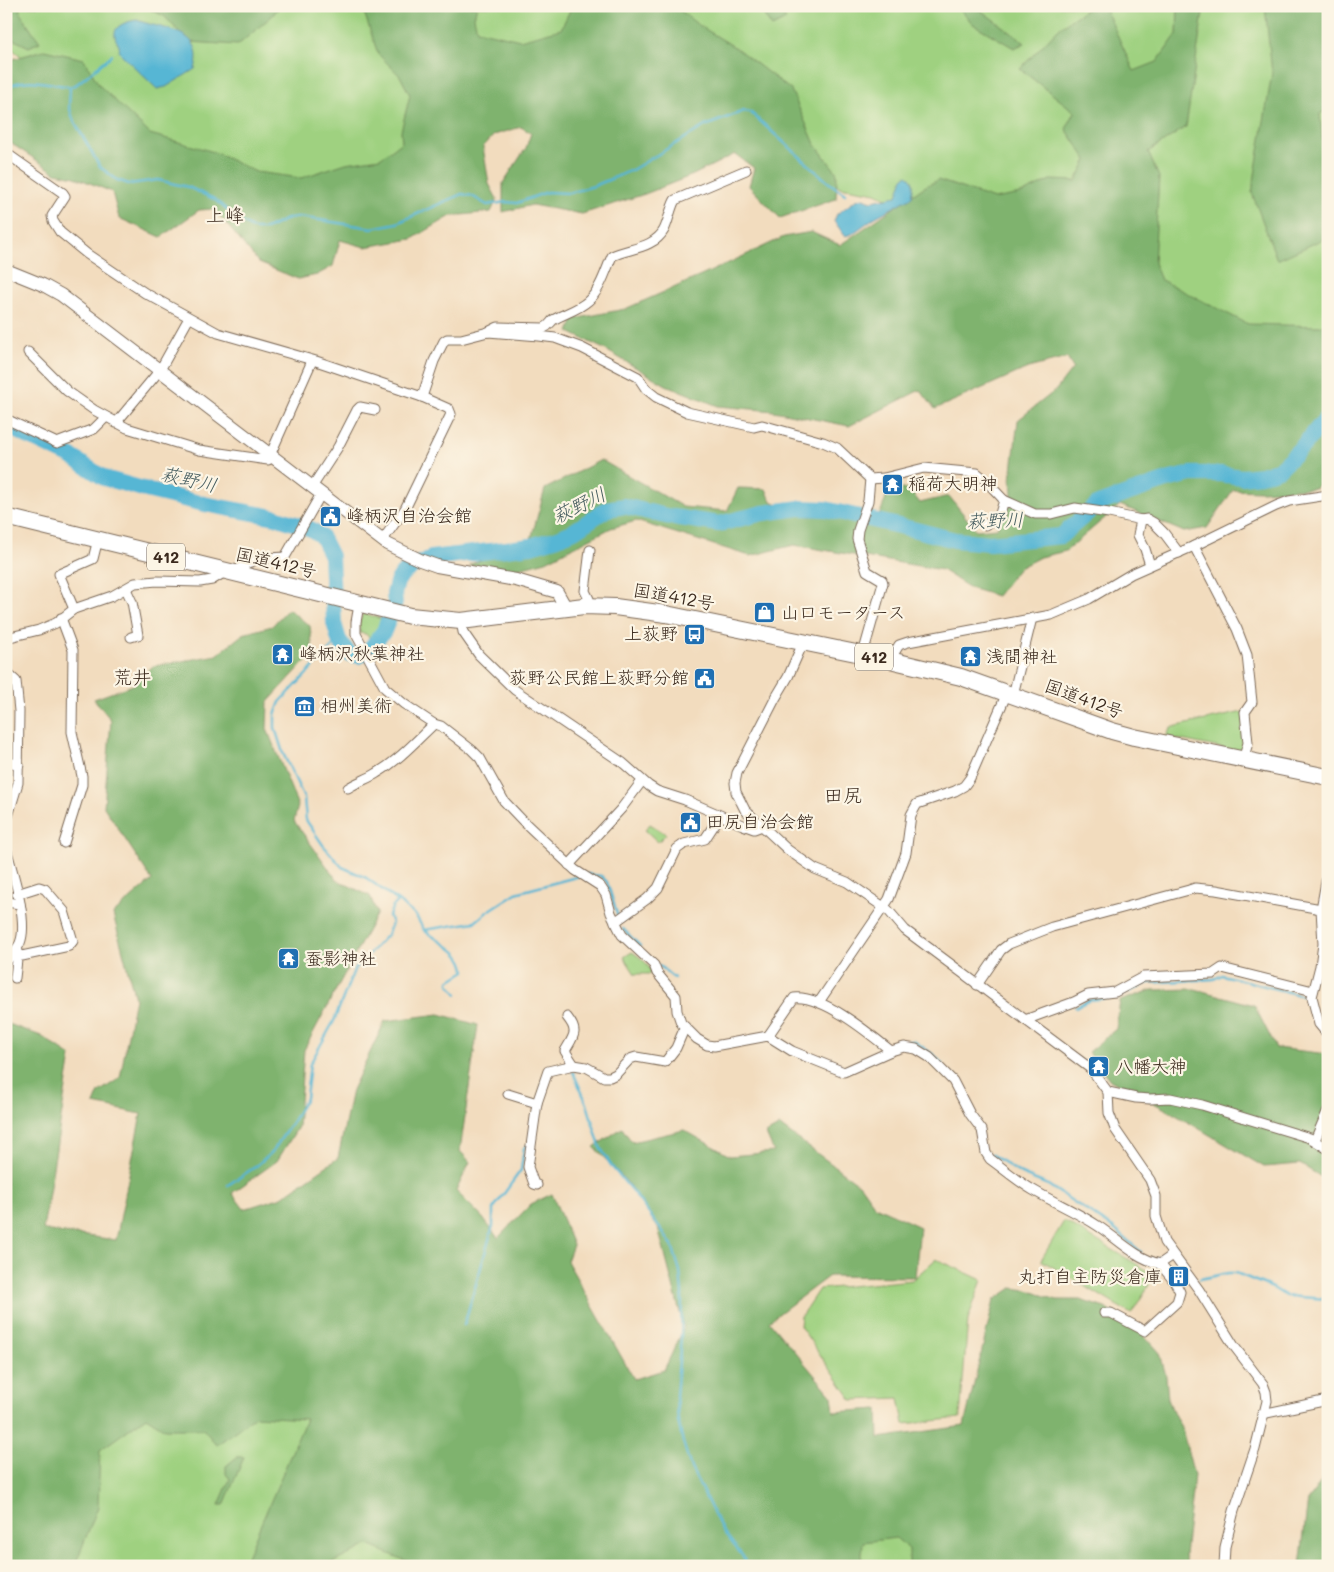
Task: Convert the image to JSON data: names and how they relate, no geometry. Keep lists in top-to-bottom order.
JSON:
{
  "streets": {
    "highway": ["412", "国道412号"]
  },
  "districts": ["上峰", "荒井", "田尻"],
  "water": ["萩野川"],
  "places": {
    "temple": [
      "稲荷大明神",
      "峰柄沢秋葉神社",
      "浅間神社",
      "蚕影神社",
      "八幡大神"
    ],
    "public building": ["峰柄沢自治会館", "荻野公民館上荻野分館", "田尻自治会館"],
    "shop": ["山口モータース"],
    "bus stop": ["上荻野"],
    "museum": ["相州美術"],
    "building": ["丸打自主防災倉庫"]
  }
}
